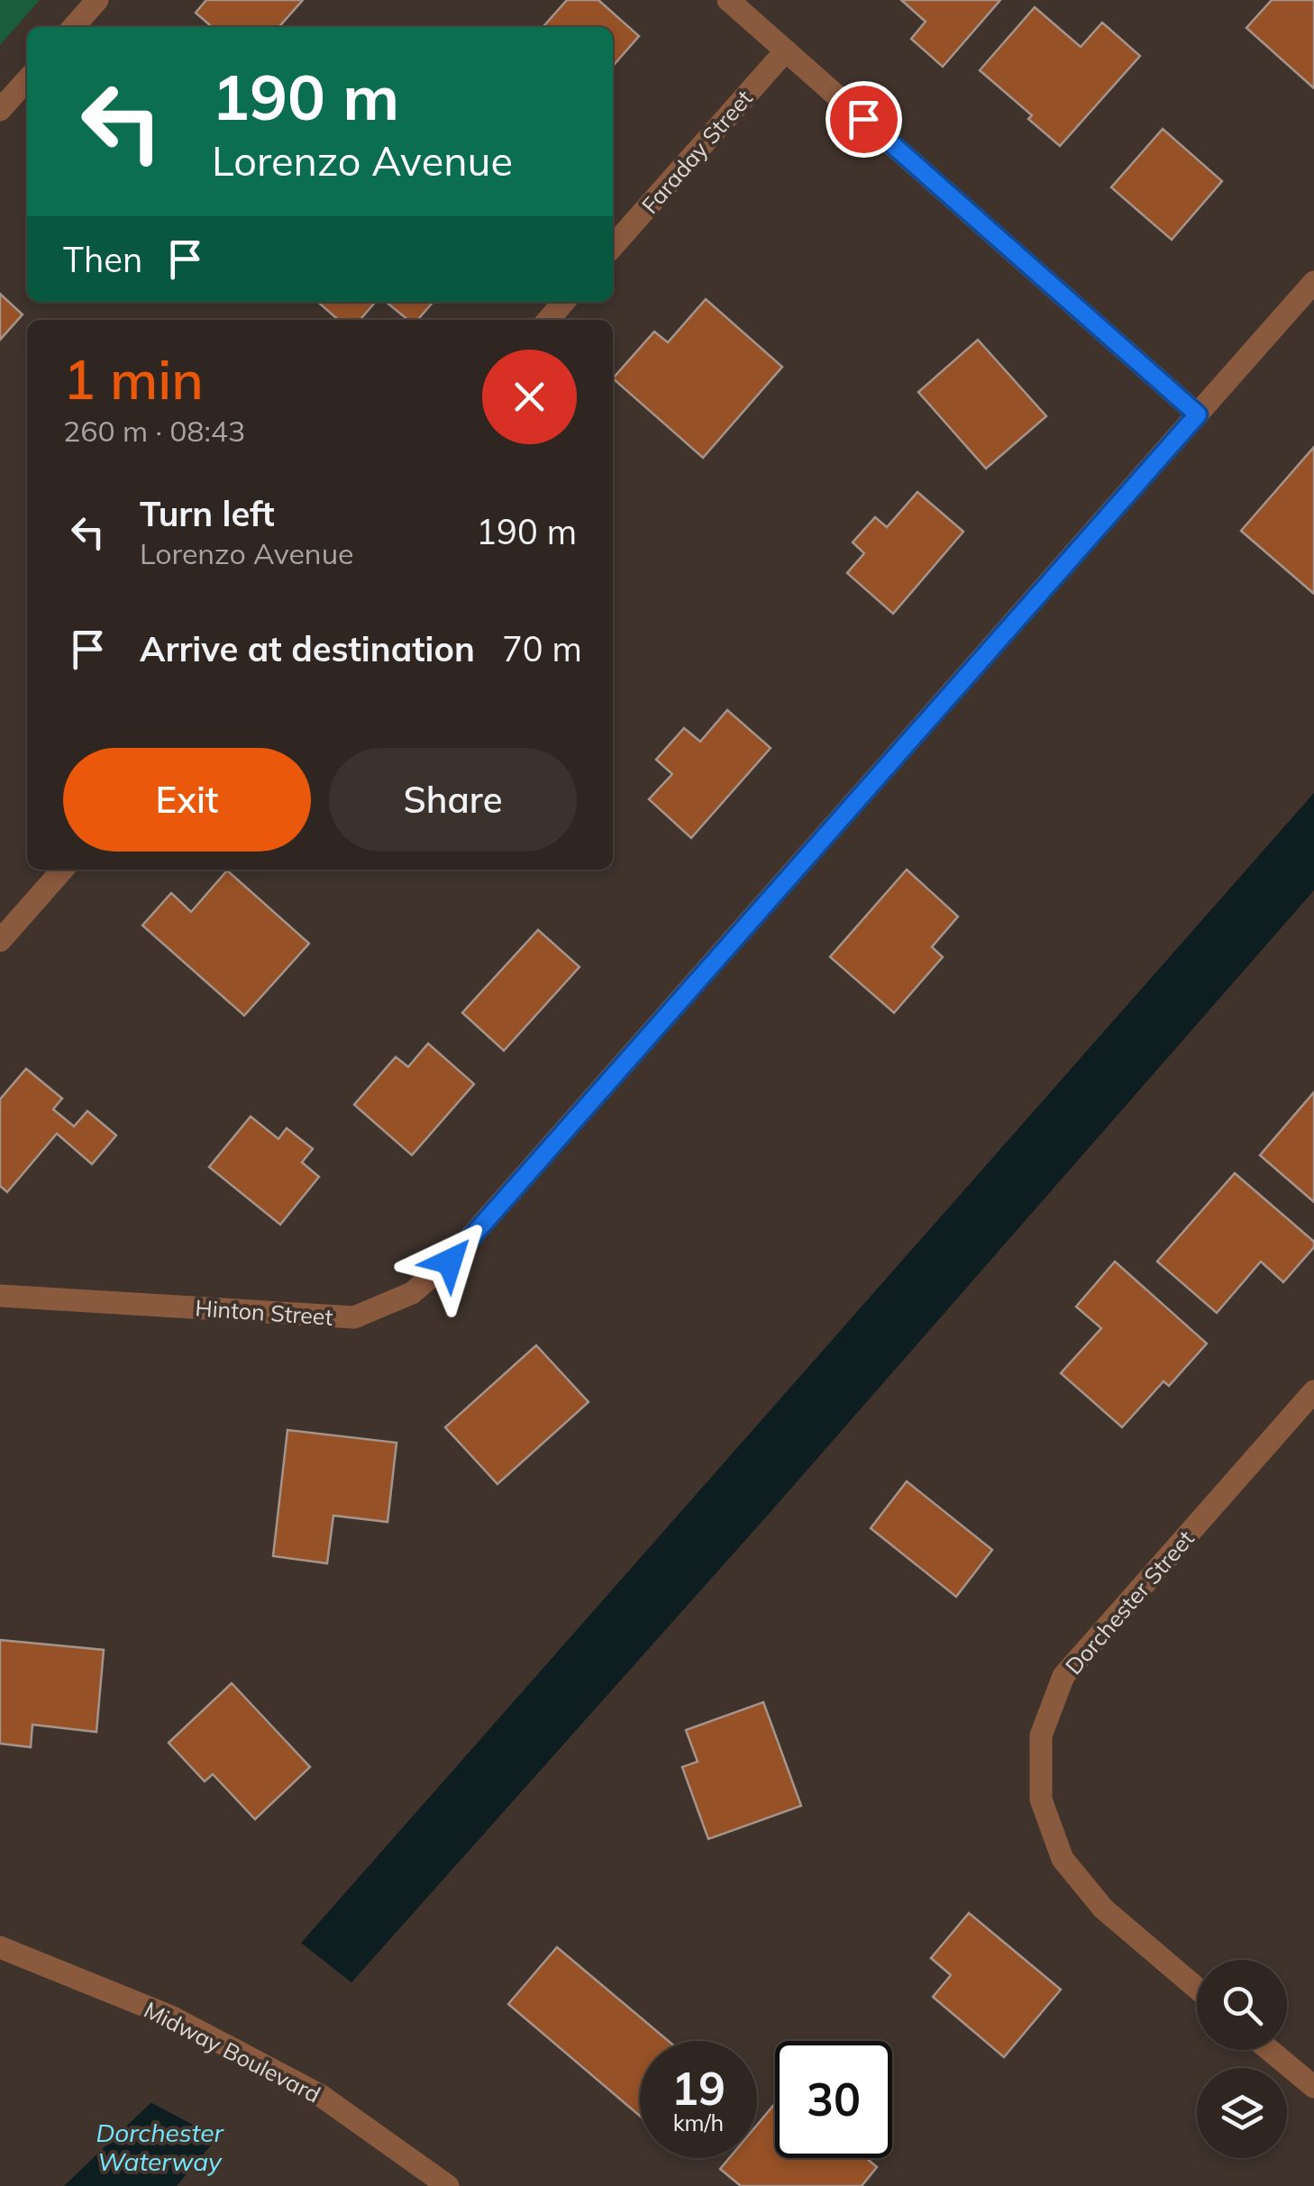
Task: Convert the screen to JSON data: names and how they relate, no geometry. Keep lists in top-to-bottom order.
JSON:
{
  "streets": {
    "street": [
      "Faraday Street",
      "Hinton Street",
      "Dorchester Street",
      "Midway Boulevard"
    ]
  },
  "water": ["Dorchester Waterway"],
  "page": {
    "turn": ["190 m", "Lorenzo Avenue"],
    "then": "Then",
    "heading": ["1 min", "260 m · 08:43"],
    "list": [
      {
        "name": "Turn left",
        "note": "Lorenzo Avenue",
        "value": "190 m"
      },
      {
        "name": "Arrive at destination",
        "value": "70 m"
      }
    ],
    "buttons": ["Exit", "Share"],
    "speed": "19 km/h",
    "limit": "30"
  }
}
